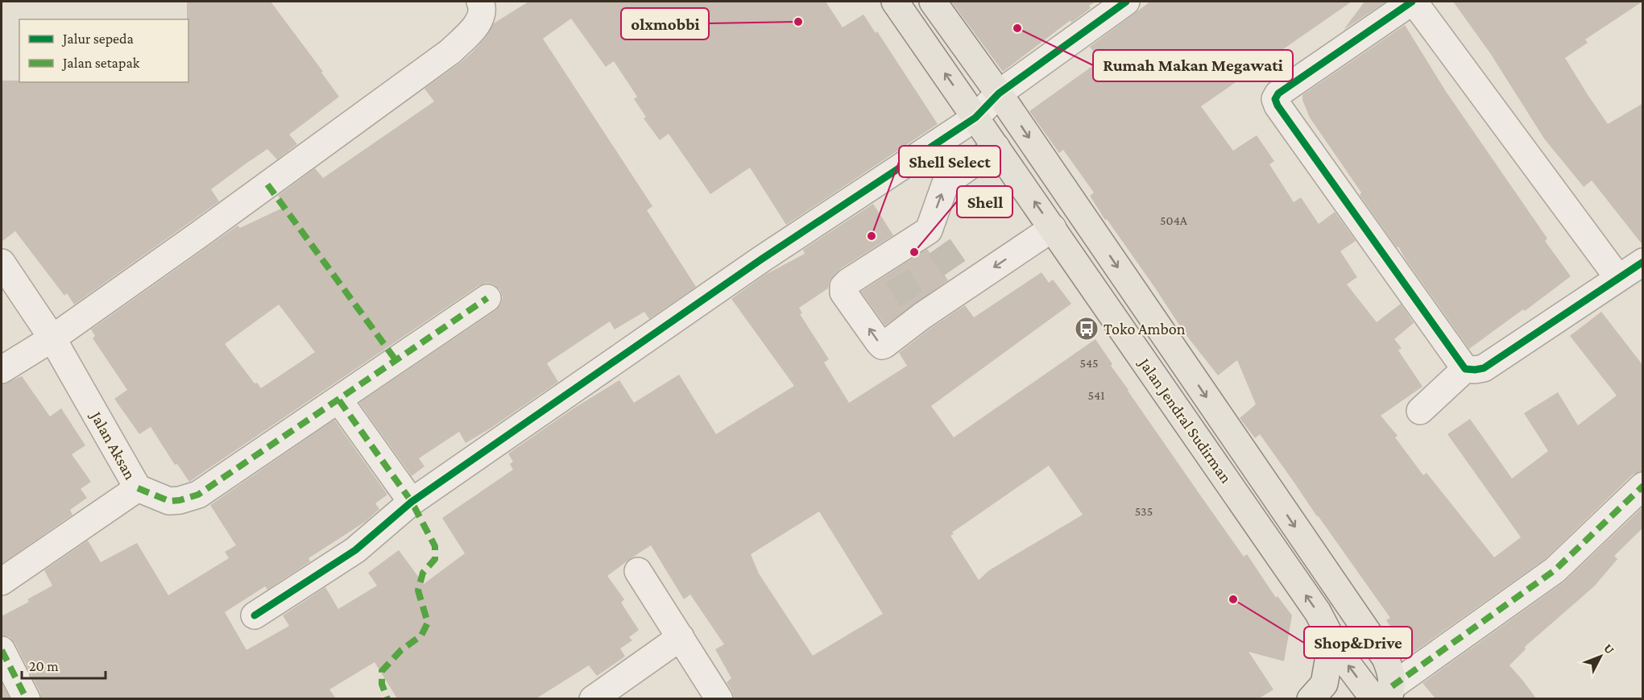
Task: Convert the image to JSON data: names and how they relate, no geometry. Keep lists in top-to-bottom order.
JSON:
{
  "streets": {
    "main road": ["Jalan Jendral Sudirman"],
    "street": ["Jalan Aksan"]
  },
  "places": {
    "other": [
      "olxmobbi",
      "Rumah Makan Megawati",
      "Shell Select",
      "Shell",
      "Shop&Drive"
    ],
    "bus stop": ["Toko Ambon"]
  },
  "house_numbers": [
    "504A",
    "545",
    "541",
    "535"
  ],
  "legend": ["Jalur sepeda", "Jalan setapak"],
  "scale_bar": "20 m",
  "north": "top right"
}
